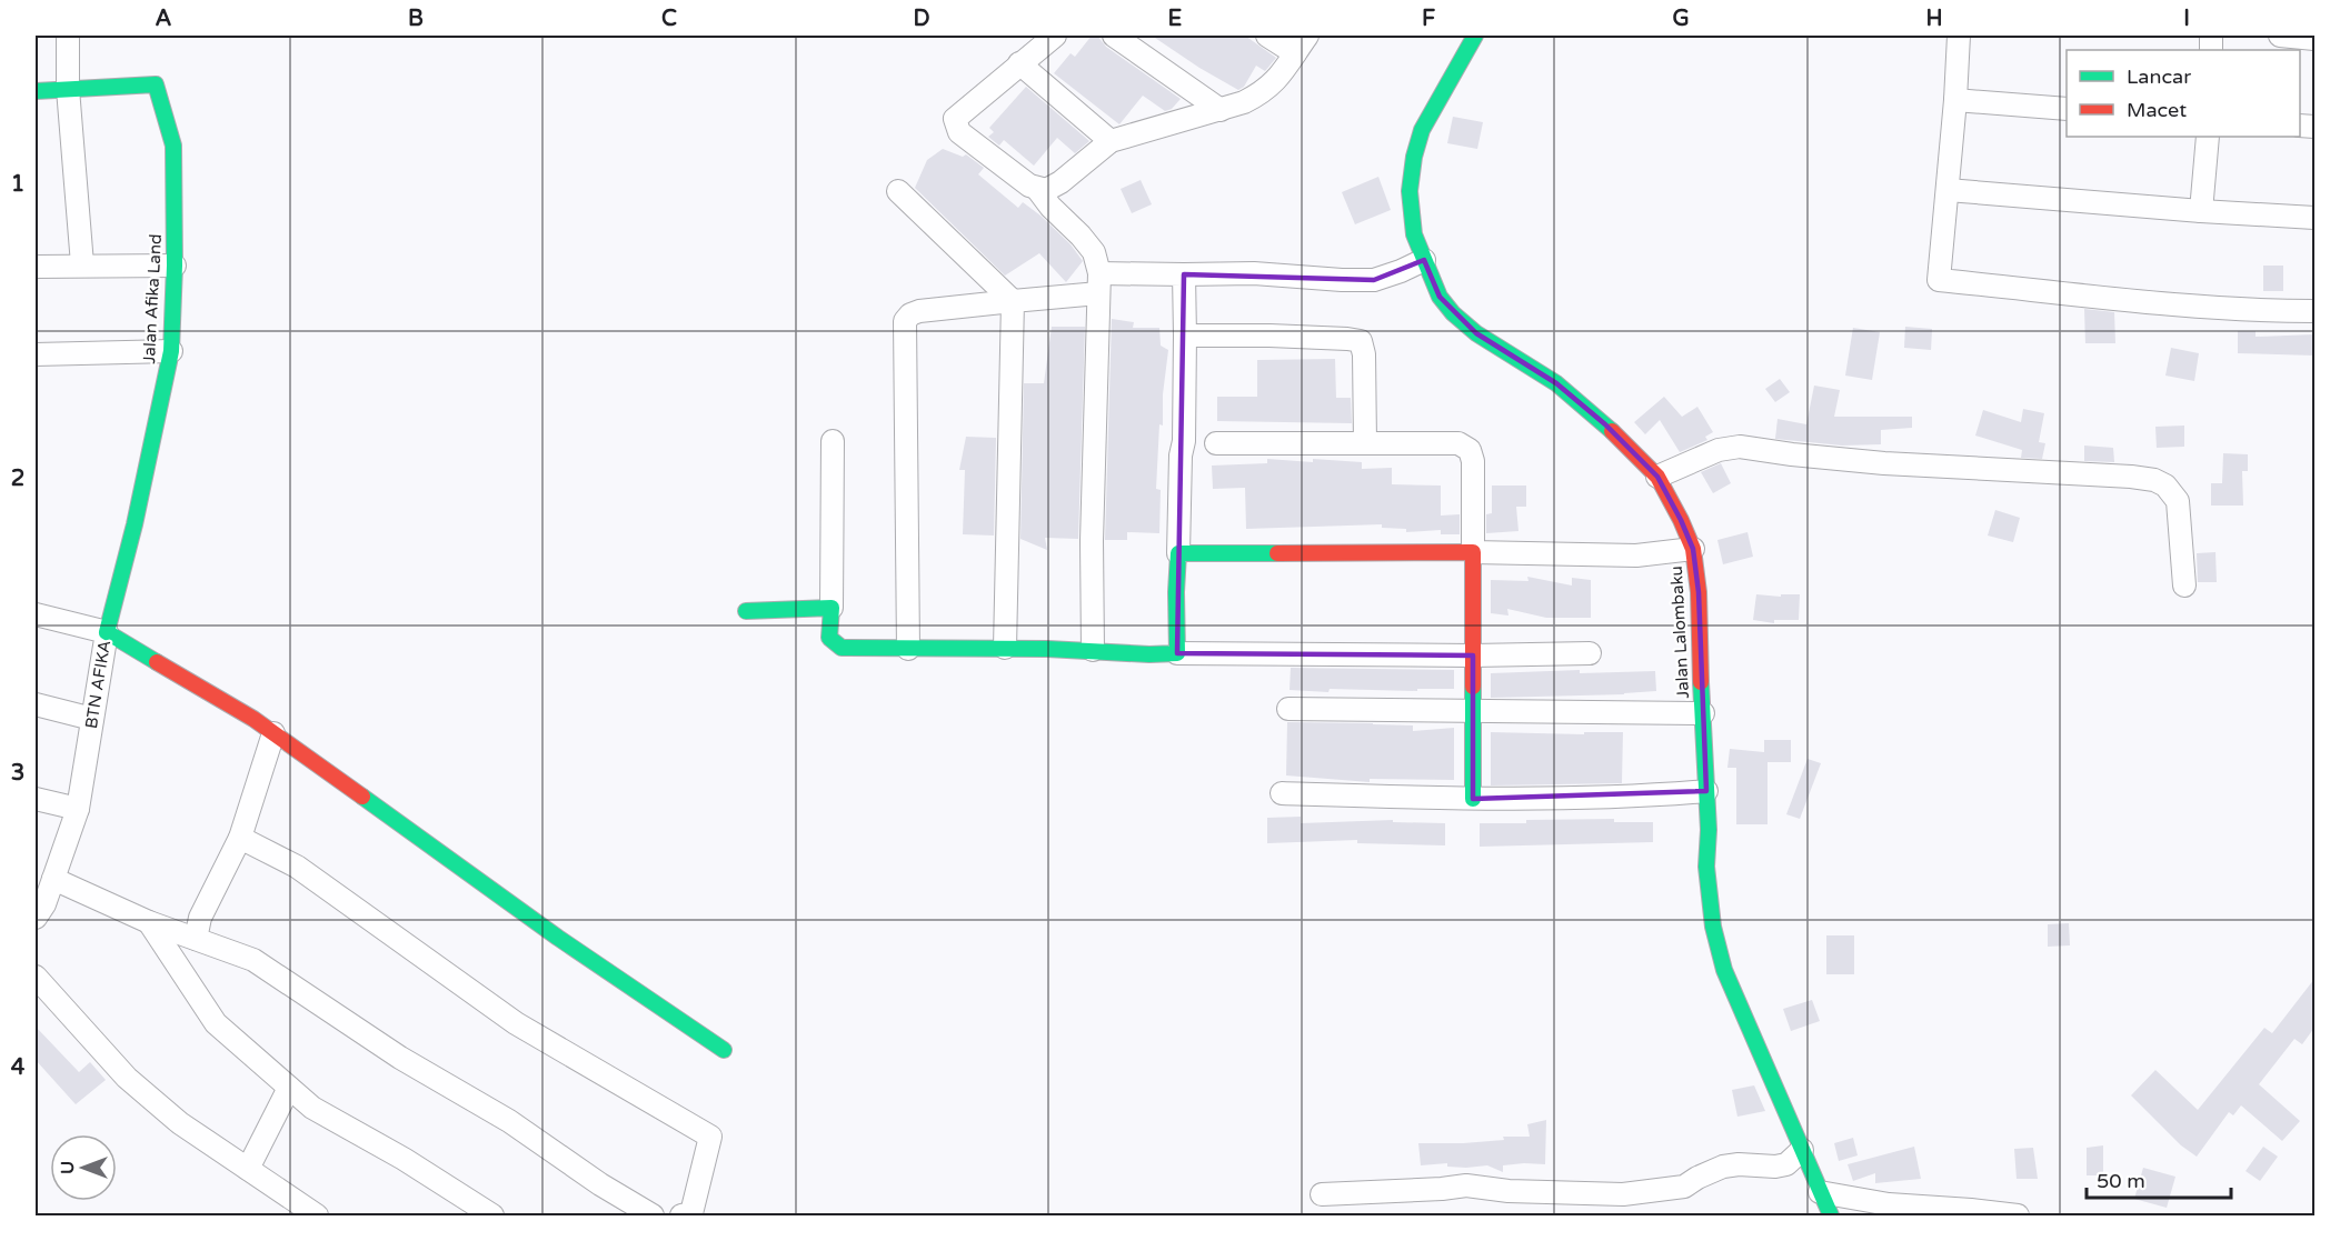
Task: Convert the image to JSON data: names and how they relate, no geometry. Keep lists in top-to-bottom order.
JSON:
{
  "streets": {
    "street": ["Jalan Afika Land", "Jalan Lalombaku", "BTN AFIKA"]
  },
  "crossings": [
    ["Jalan Afika Land", "BTN AFIKA"]
  ],
  "legend": ["Lancar", "Macet"],
  "scale_bar": "50 m",
  "north": "left",
  "grid": {
    "columns": [
      "A",
      "B",
      "C",
      "D",
      "E",
      "F",
      "G",
      "H",
      "I"
    ],
    "rows": [
      "1",
      "2",
      "3",
      "4"
    ]
  }
}
